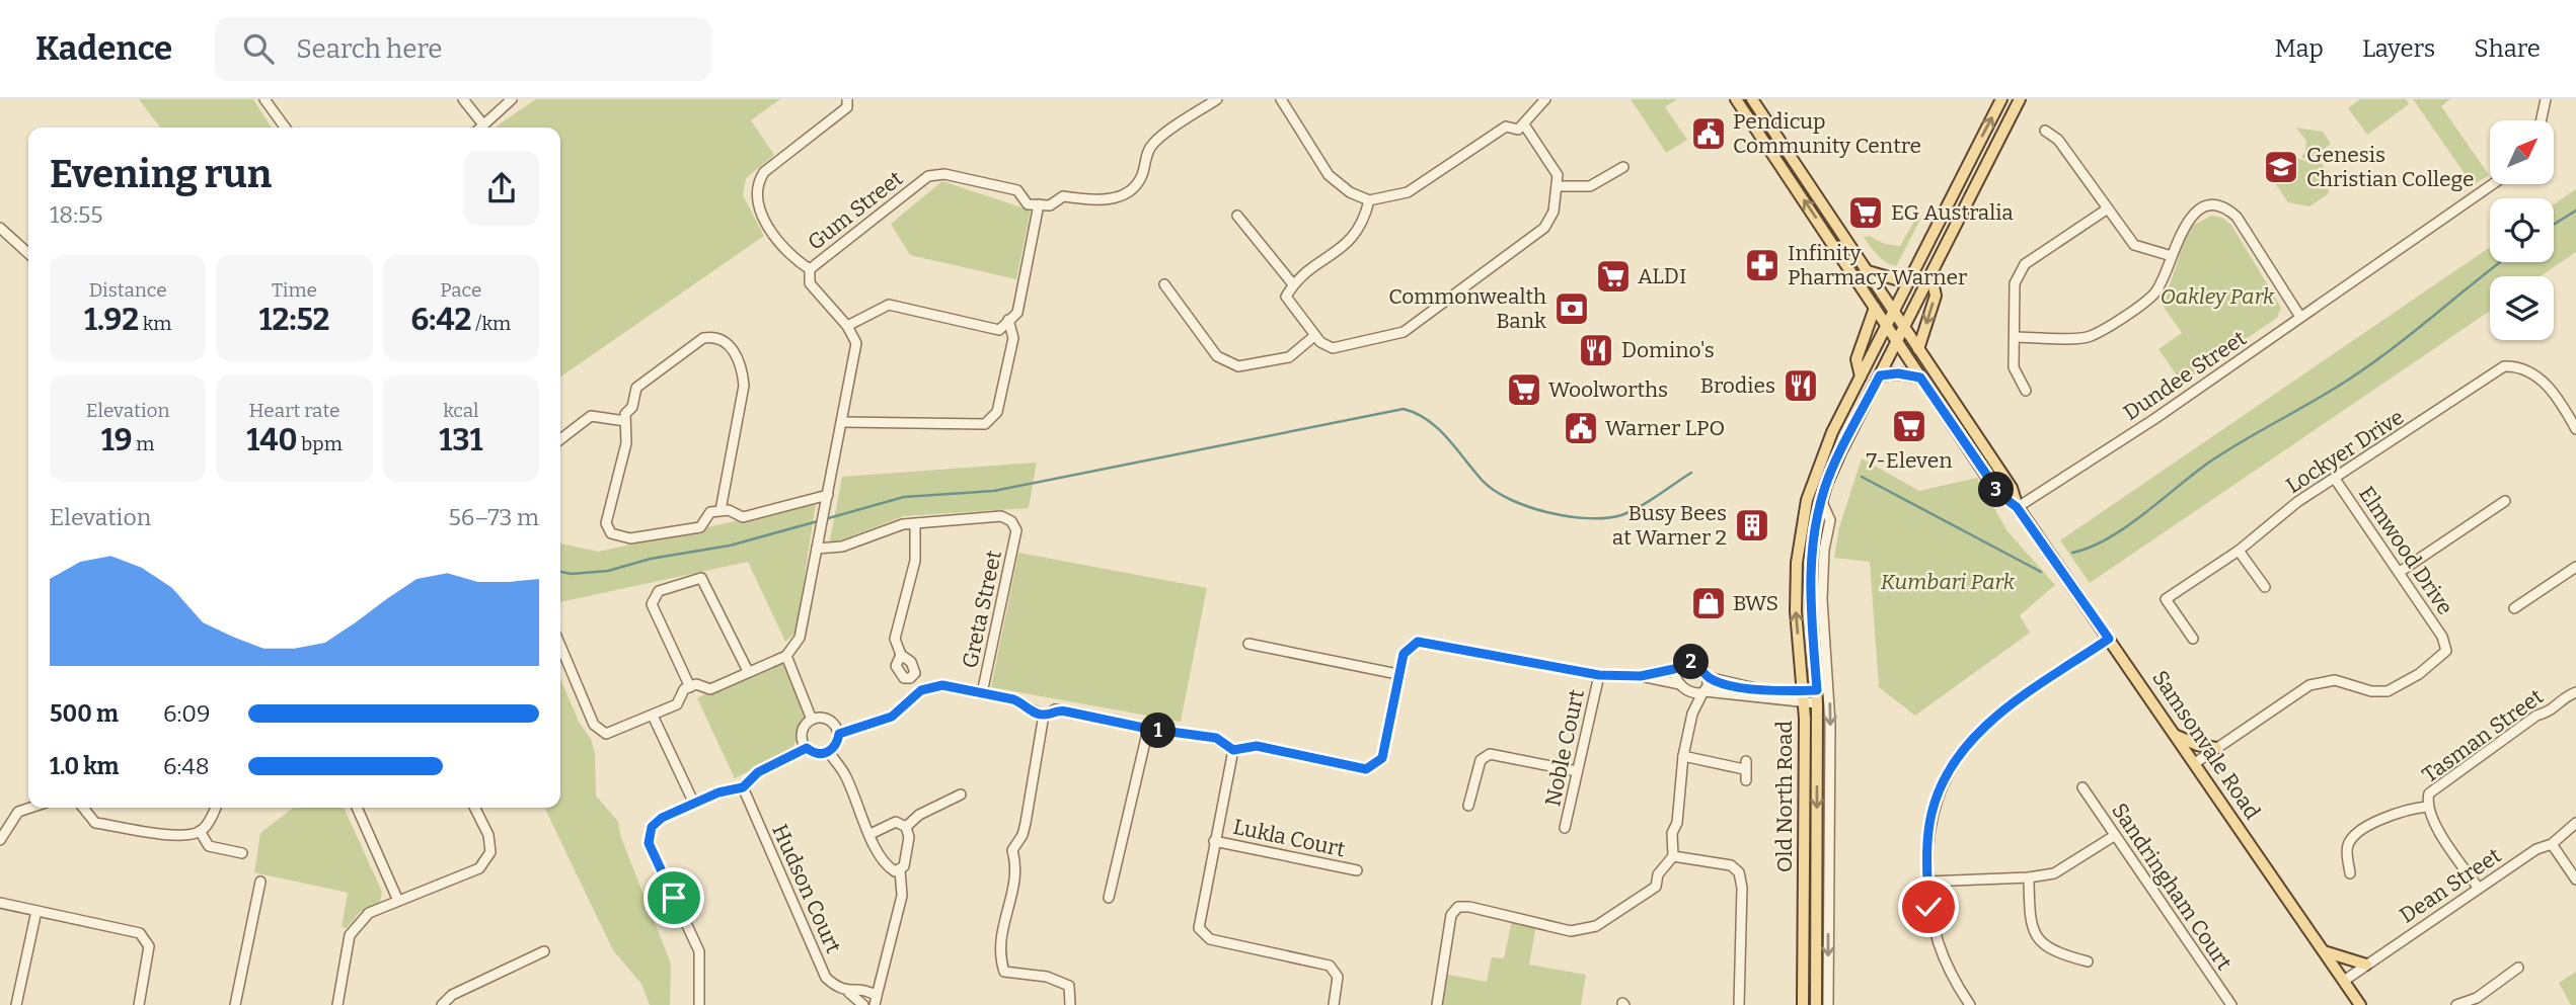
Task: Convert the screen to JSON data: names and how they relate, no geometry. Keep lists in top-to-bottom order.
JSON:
{
  "streets": {
    "main road": ["Samsonvale Road", "Old North Road"],
    "street": [
      "Gum Street",
      "Dundee Street",
      "Lockyer Drive",
      "Elmwood Drive",
      "Greta Street",
      "Tasman Street",
      "Noble Court",
      "Lukla Court",
      "Dean Street",
      "Sandringham Court",
      "Hudson Court"
    ]
  },
  "crossings": [
    ["Dundee Street", "Samsonvale Road"],
    ["Lockyer Drive", "Elmwood Drive"],
    ["Elmwood Drive", "Samsonvale Road"],
    ["Tasman Street", "Dean Street"],
    ["Samsonvale Road", "Old North Road"],
    ["Samsonvale Road", "Dean Street"]
  ],
  "parks": ["Oakley Park", "Kumbari Park"],
  "places": {
    "public building": ["Pendicup Community Centre", "Warner LPO"],
    "school or university": ["Genesis Christian College"],
    "supermarket": [
      "EG Australia",
      "ALDI",
      "Woolworths",
      "7-Eleven"
    ],
    "pharmacy": ["Infinity Pharmacy Warner"],
    "bank": ["Commonwealth Bank"],
    "restaurant": ["Domino's", "Brodies"],
    "building": ["Busy Bees at Warner 2"],
    "shop": ["BWS"]
  },
  "north": "top right",
  "page": {
    "header": "Kadence",
    "search": "Search here",
    "nav": ["Map", "Layers", "Share"],
    "heading": ["Evening run", "18:55"],
    "stats": [
      ["Distance", "1.92 km"],
      ["Time", "12:52"],
      ["Pace", "6:42 /km"],
      ["Elevation", "19 m"],
      ["Heart rate", "140 bpm"],
      ["kcal", "131"]
    ],
    "pins": ["3", "2", "1"],
    "chart": ["Elevation", "56–73 m"],
    "list": [
      {
        "name": "500 m",
        "note": "6:09"
      },
      {
        "name": "1.0 km",
        "note": "6:48"
      }
    ]
  }
}
